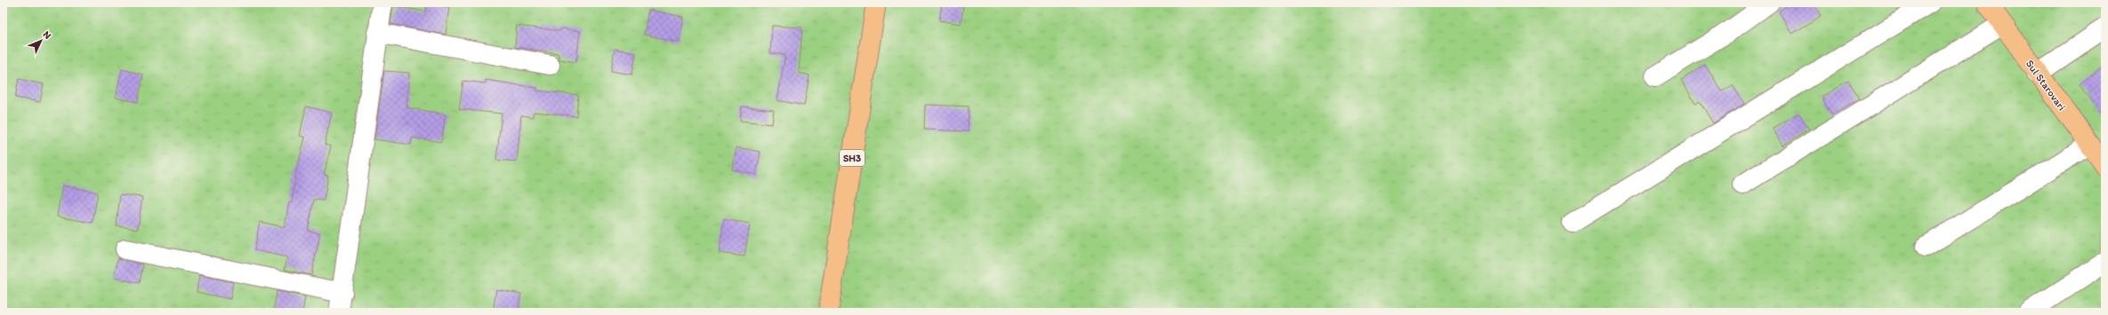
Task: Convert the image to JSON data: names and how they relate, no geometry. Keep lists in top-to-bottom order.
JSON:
{
  "streets": {
    "main road": ["Sul Starovari", "SH3"]
  },
  "north": "top right"
}
